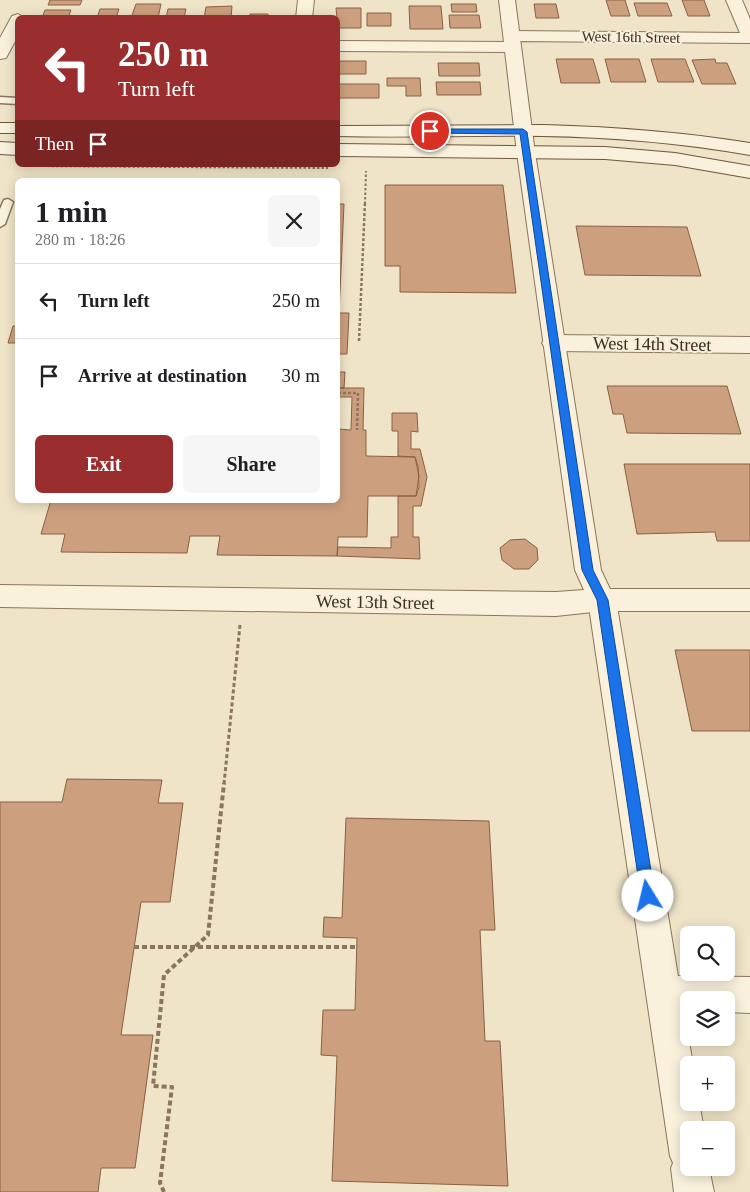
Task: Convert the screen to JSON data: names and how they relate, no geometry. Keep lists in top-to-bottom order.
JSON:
{
  "streets": {
    "street": ["West 16th Street", "West 14th Street", "West 13th Street"]
  },
  "page": {
    "turn": ["250 m", "Turn left"],
    "then": "Then",
    "heading": ["1 min", "280 m · 18:26"],
    "list": [
      {
        "name": "Turn left",
        "value": "250 m"
      },
      {
        "name": "Arrive at destination",
        "value": "30 m"
      }
    ],
    "buttons": ["Exit", "Share"],
    "map_buttons": ["+", "−"]
  }
}
